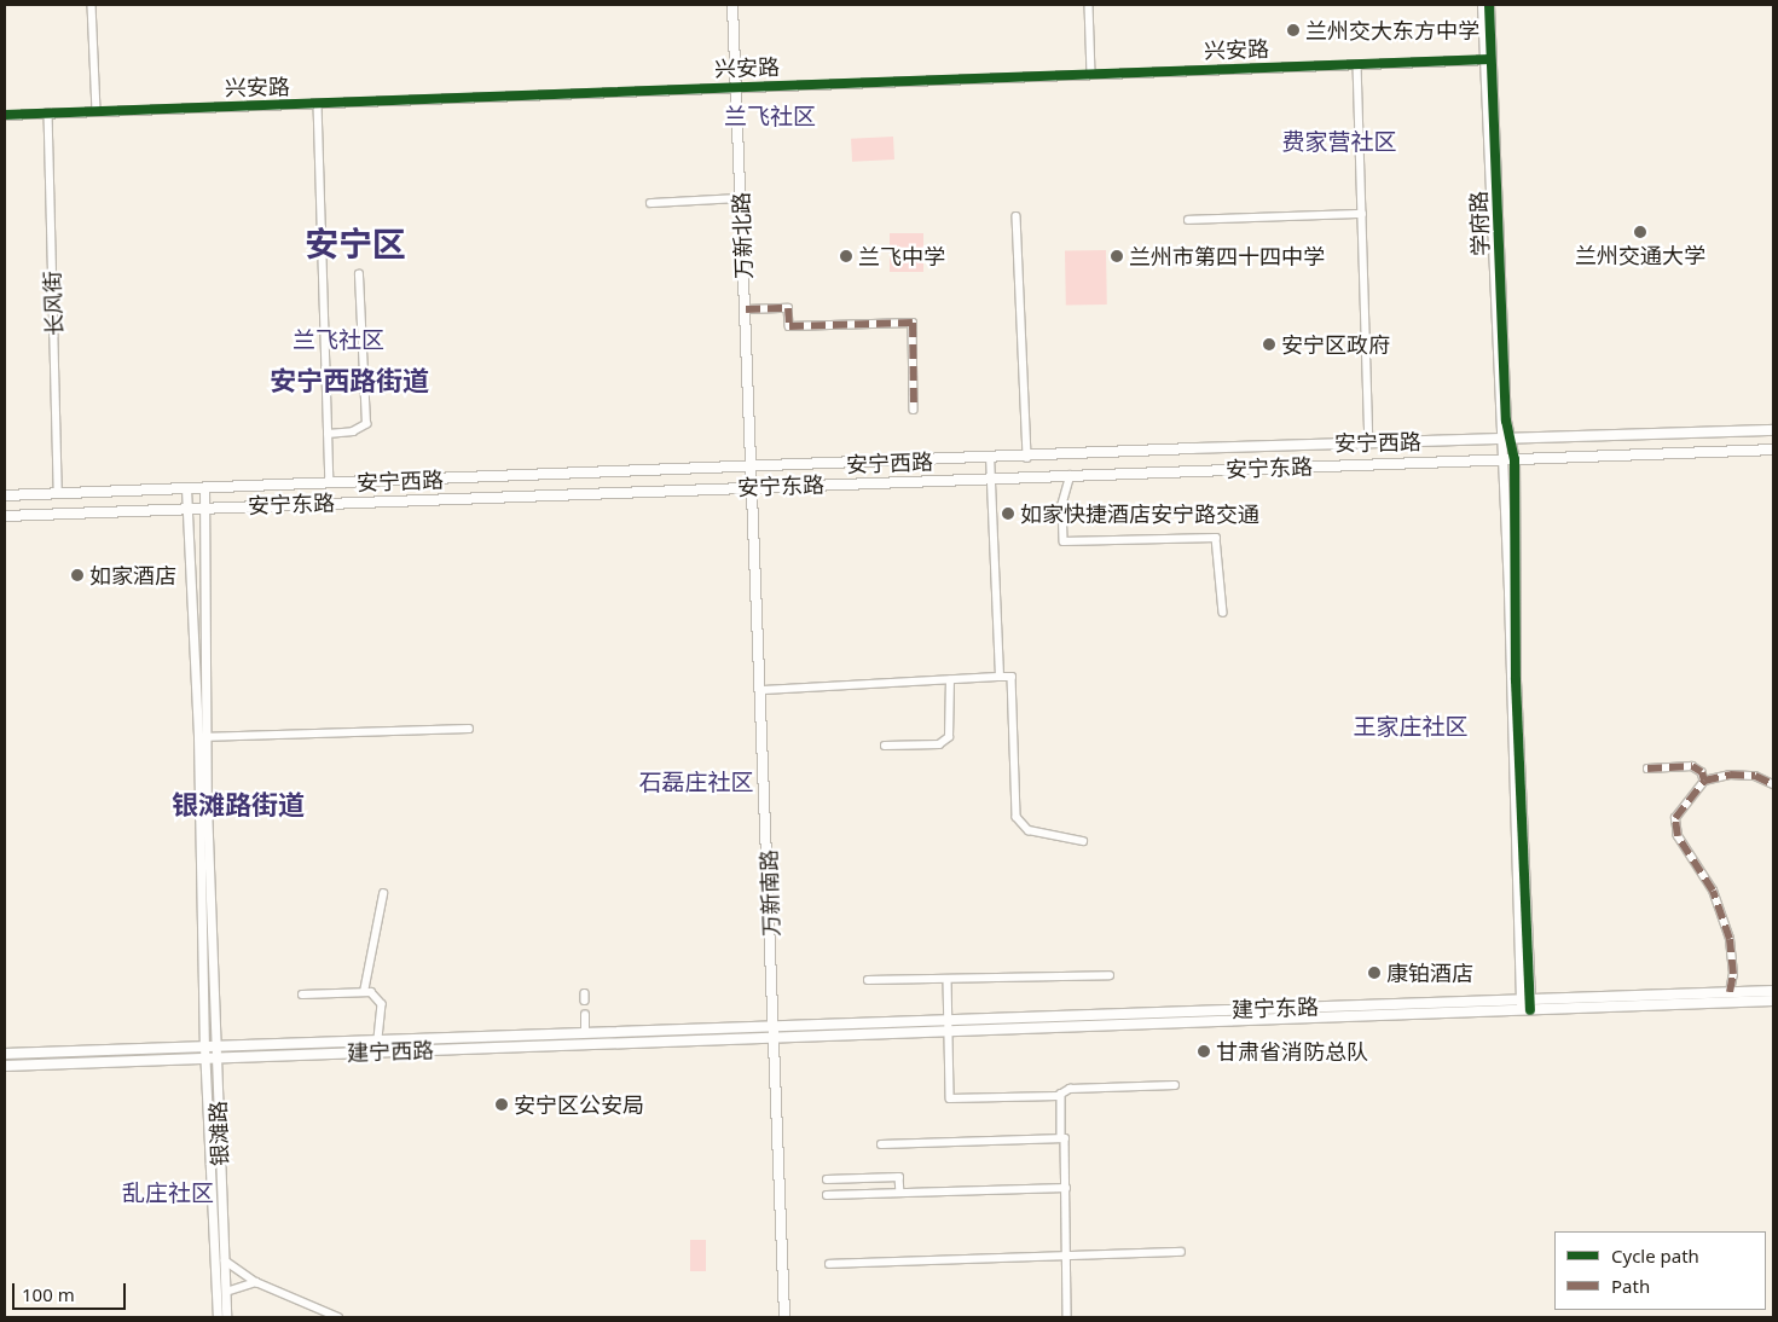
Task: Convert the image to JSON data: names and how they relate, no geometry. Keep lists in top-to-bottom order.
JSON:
{
  "streets": {
    "main road": [
      "万新北路",
      "安宁西路",
      "安宁东路",
      "万新南路",
      "建宁东路",
      "建宁西路"
    ],
    "street": [
      "兴安路",
      "学府路",
      "长风街",
      "银滩路"
    ]
  },
  "crossings": [
    ["兴安路", "学府路"],
    ["兴安路", "万新北路"],
    ["兴安路", "长风街"],
    ["学府路", "安宁西路"],
    ["学府路", "安宁东路"],
    ["学府路", "建宁东路"],
    ["万新北路", "安宁西路"],
    ["万新北路", "万新南路"],
    ["长风街", "安宁西路"],
    ["安宁西路", "万新南路"],
    ["安宁东路", "万新南路"],
    ["万新南路", "建宁东路"],
    ["万新南路", "建宁西路"],
    ["建宁东路", "建宁西路"],
    ["建宁西路", "银滩路"]
  ],
  "districts": [
    "兰飞社区",
    "费家营社区",
    "安宁区",
    "兰飞社区",
    "安宁西路街道",
    "王家庄社区",
    "石磊庄社区",
    "银滩路街道",
    "乱庄社区"
  ],
  "places": [
    "兰州交大东方中学",
    "兰州交通大学",
    "兰飞中学",
    "兰州市第四十四中学",
    "安宁区政府",
    "如家快捷酒店安宁路交通",
    "如家酒店",
    "康铂酒店",
    "甘肃省消防总队",
    "安宁区公安局"
  ],
  "legend": ["Cycle path", "Path"],
  "scale_bar": "100 m"
}
